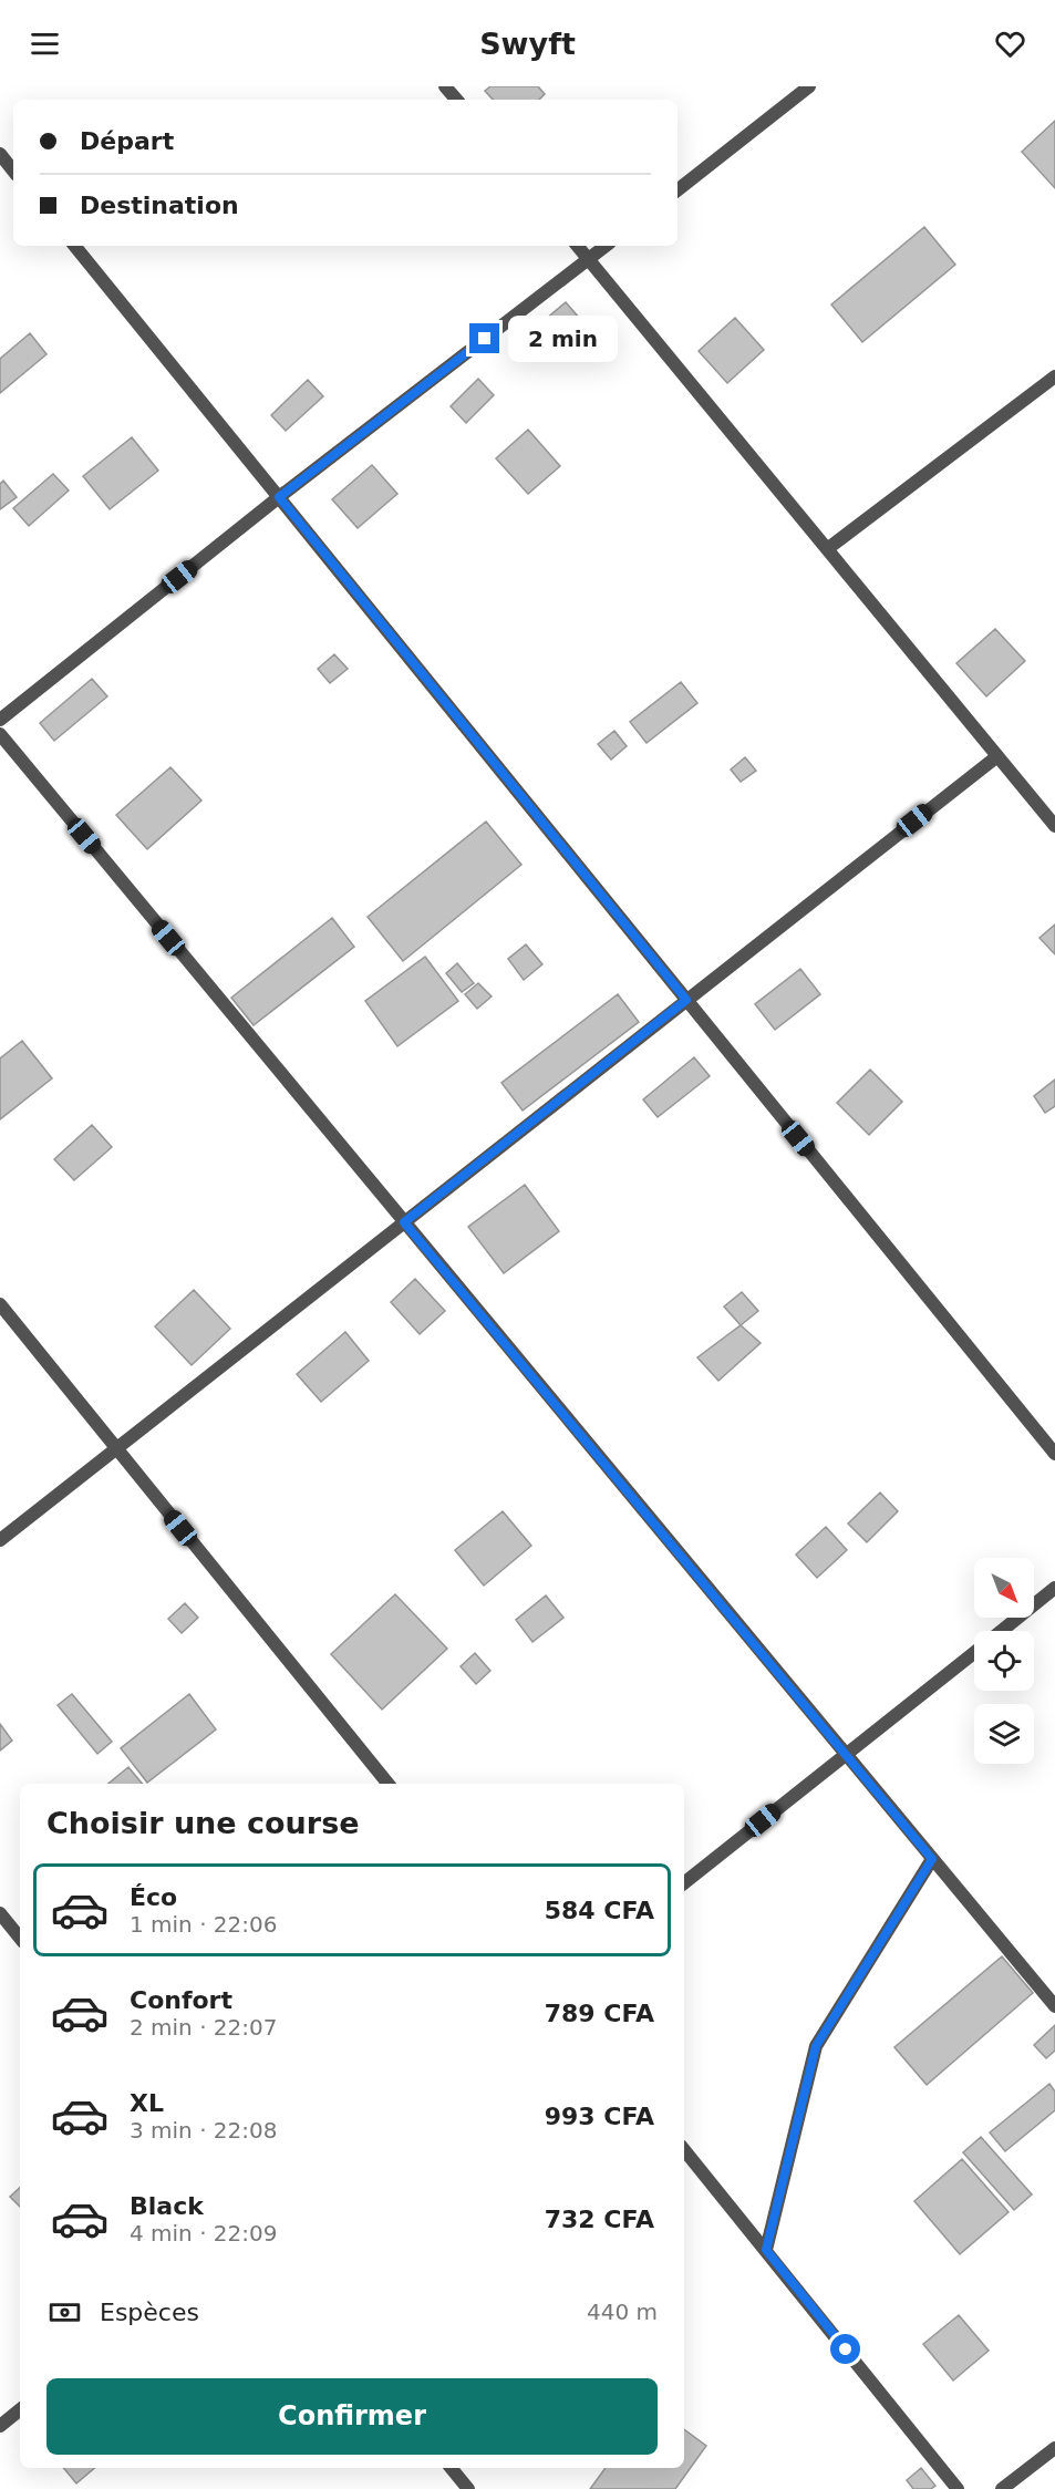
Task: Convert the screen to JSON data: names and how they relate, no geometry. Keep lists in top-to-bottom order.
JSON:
{
  "north": "bottom right",
  "page": {
    "header": "Swyft",
    "banner": ["Départ", "Destination"],
    "bubble": "2 min",
    "heading": "Choisir une course",
    "list": [
      {
        "name": "Éco",
        "note": "1 min · 22:06",
        "value": "584 CFA"
      },
      {
        "name": "Confort",
        "note": "2 min · 22:07",
        "value": "789 CFA"
      },
      {
        "name": "XL",
        "note": "3 min · 22:08",
        "value": "993 CFA"
      },
      {
        "name": "Black",
        "note": "4 min · 22:09",
        "value": "732 CFA"
      }
    ],
    "pay": ["Espèces", "440 m"],
    "buttons": "Confirmer"
  }
}
